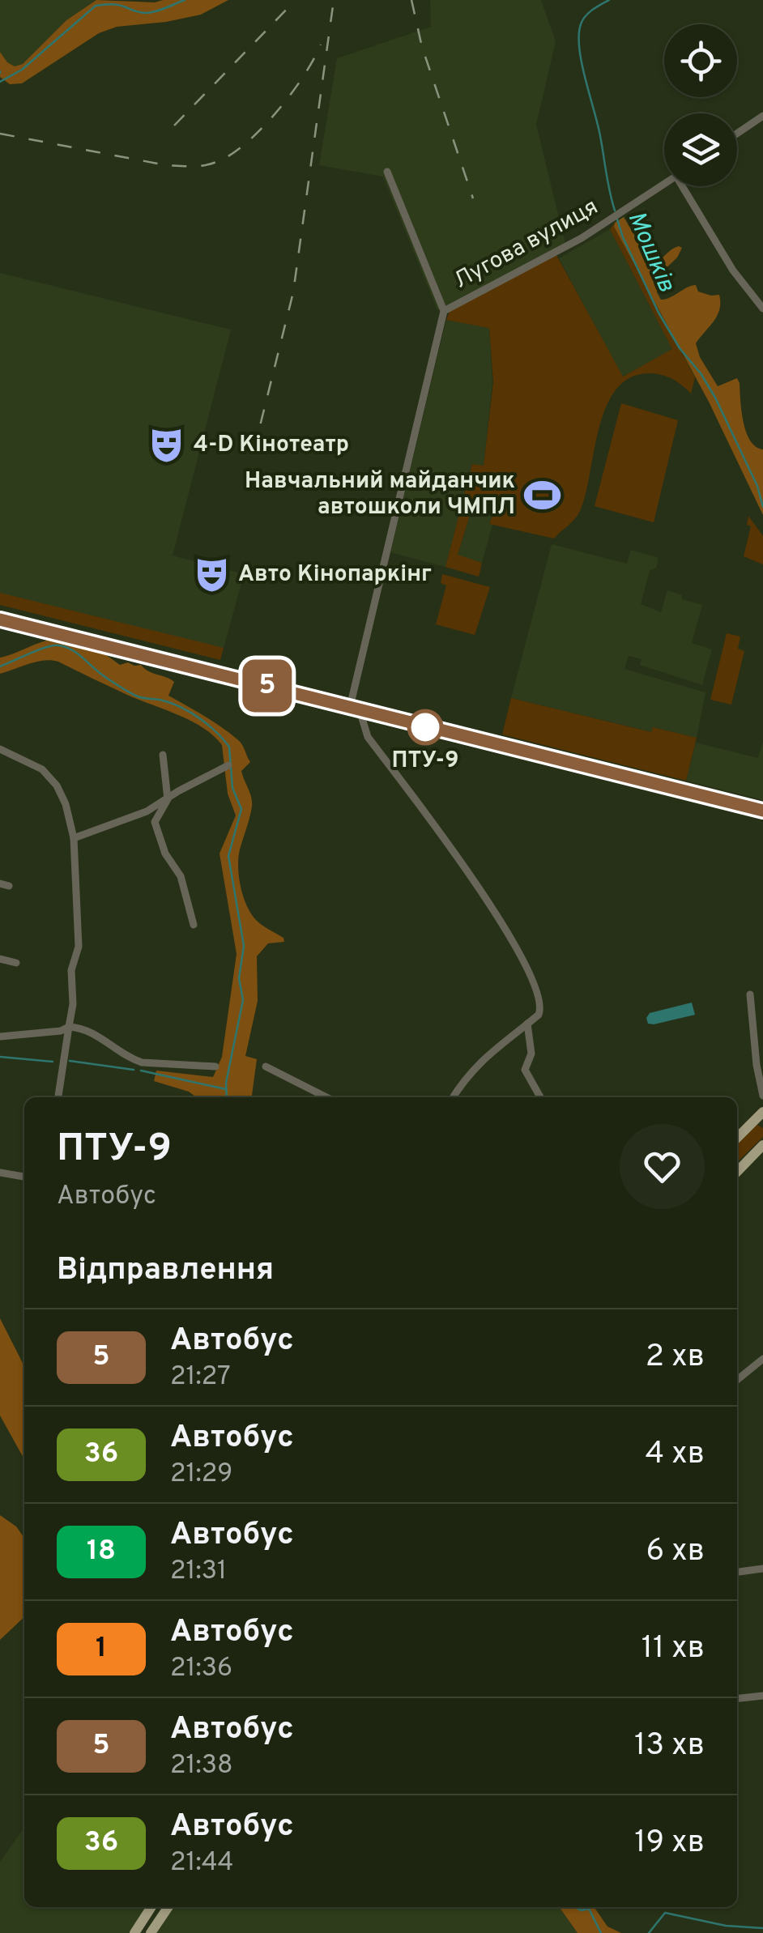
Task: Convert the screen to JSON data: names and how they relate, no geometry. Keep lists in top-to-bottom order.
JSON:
{
  "streets": {
    "street": ["Лугова вулиця"]
  },
  "water": ["Мошків"],
  "places": {
    "theatre": ["4-D Кінотеатр", "Авто Кінопаркінг"],
    "sports": ["Навчальний майданчик автошколи ЧМПЛ"],
    "other": ["ПТУ-9"]
  },
  "lines": ["bus line 5"],
  "page": {
    "on_map": "5",
    "heading": [
      ["ПТУ-9", "Автобус"],
      "Відправлення"
    ],
    "list": [
      {
        "mark": "5",
        "name": "Автобус",
        "note": "21:27",
        "value": "2 хв"
      },
      {
        "mark": "36",
        "name": "Автобус",
        "note": "21:29",
        "value": "4 хв"
      },
      {
        "mark": "18",
        "name": "Автобус",
        "note": "21:31",
        "value": "6 хв"
      },
      {
        "mark": "1",
        "name": "Автобус",
        "note": "21:36",
        "value": "11 хв"
      },
      {
        "mark": "5",
        "name": "Автобус",
        "note": "21:38",
        "value": "13 хв"
      },
      {
        "mark": "36",
        "name": "Автобус",
        "note": "21:44",
        "value": "19 хв"
      }
    ]
  }
}
